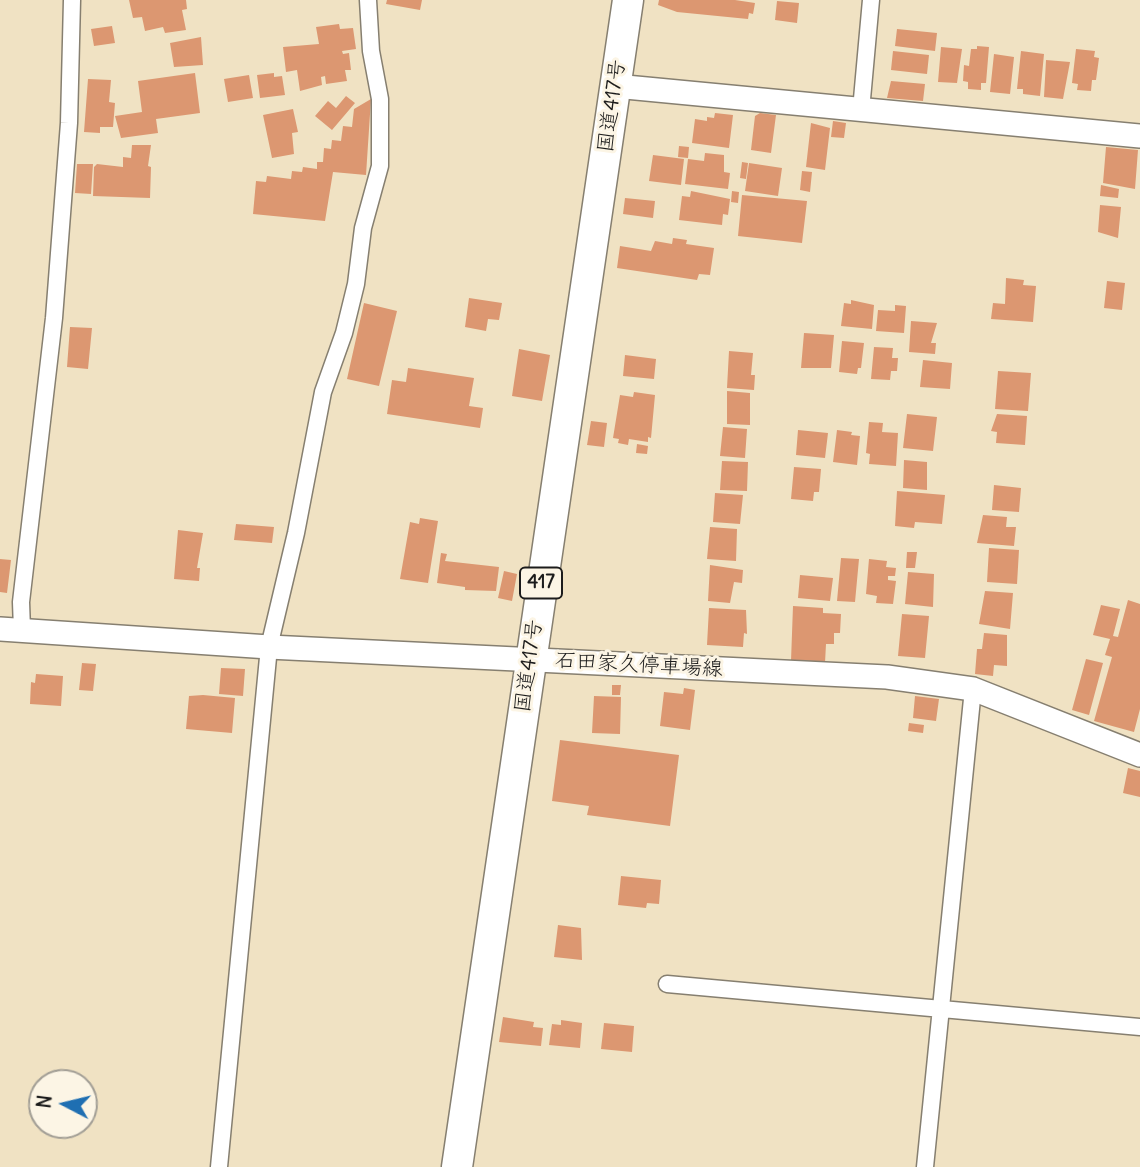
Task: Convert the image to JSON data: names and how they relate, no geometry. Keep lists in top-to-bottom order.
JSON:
{
  "streets": {
    "highway": ["国道417号", "417"],
    "main road": ["石田家久停車場線"]
  },
  "crossings": [
    ["国道417号", "石田家久停車場線"]
  ],
  "north": "left"
}
